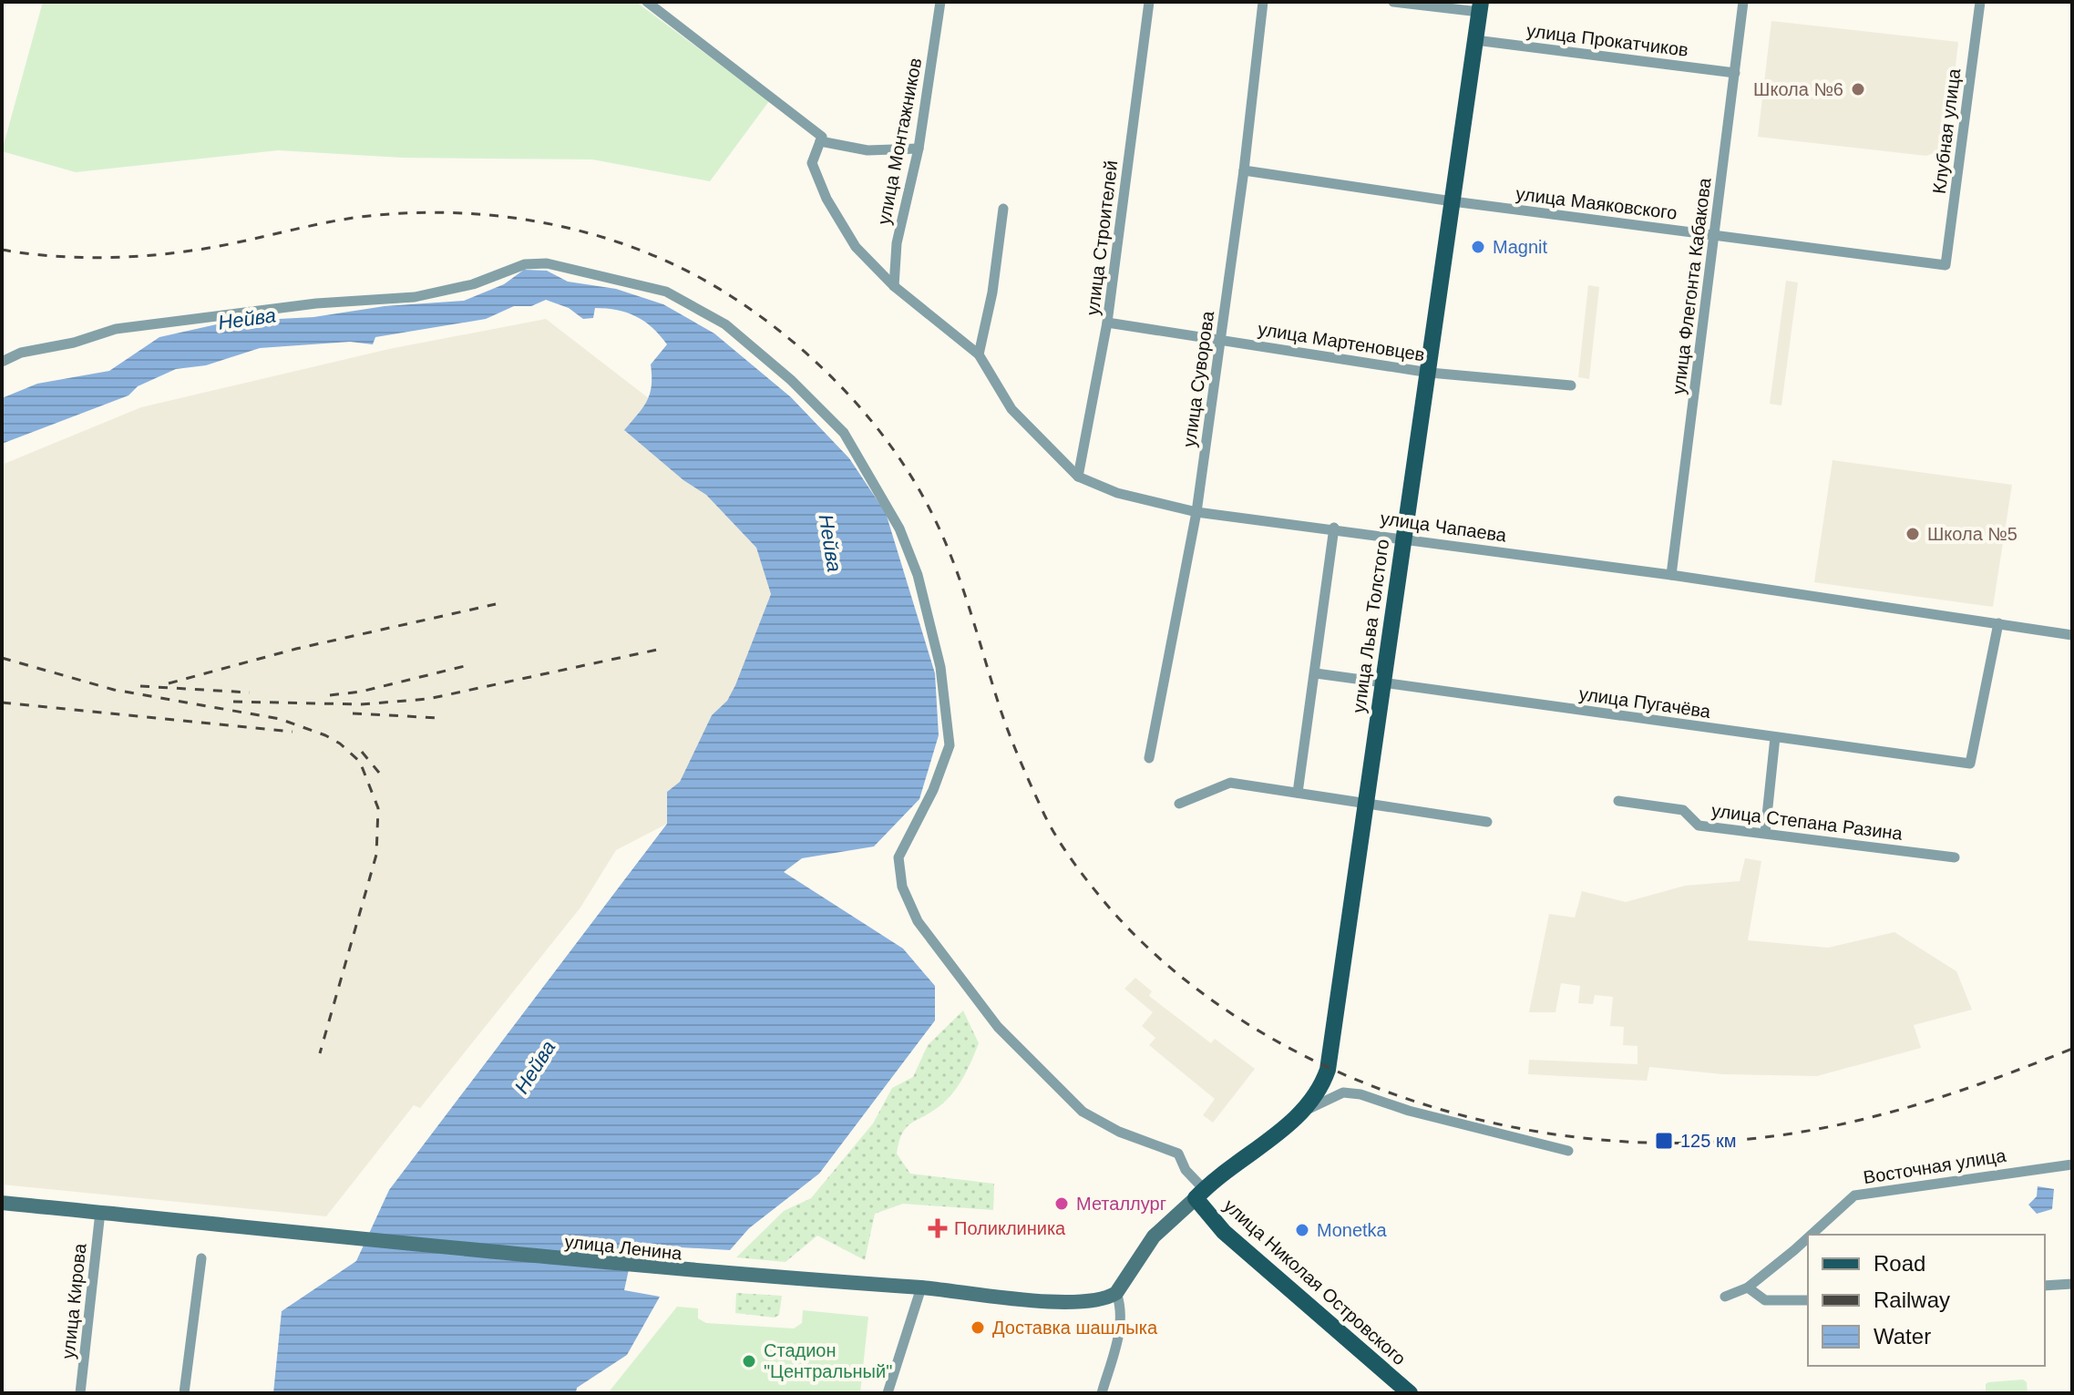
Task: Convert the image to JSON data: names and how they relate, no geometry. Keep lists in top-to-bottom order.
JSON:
{
  "streets": {
    "main road": ["улица Льва Толстого", "улица Ленина", "улица Николая Островского"],
    "street": [
      "улица Прокатчиков",
      "Клубная улица",
      "улица Монтажников",
      "улица Маяковского",
      "улица Строителей",
      "улица Флегонта Кабакова",
      "улица Мартеновцев",
      "улица Суворова",
      "улица Чапаева",
      "улица Пугачёва",
      "улица Степана Разина",
      "Восточная улица",
      "улица Кирова"
    ]
  },
  "crossings": [
    ["улица Прокатчиков", "улица Флегонта Кабакова"],
    ["улица Прокатчиков", "улица Льва Толстого"],
    ["Клубная улица", "улица Маяковского"],
    ["улица Монтажников", "улица Чапаева"],
    ["улица Маяковского", "улица Флегонта Кабакова"],
    ["улица Маяковского", "улица Суворова"],
    ["улица Маяковского", "улица Льва Толстого"],
    ["улица Строителей", "улица Мартеновцев"],
    ["улица Строителей", "улица Чапаева"],
    ["улица Флегонта Кабакова", "улица Чапаева"],
    ["улица Мартеновцев", "улица Суворова"],
    ["улица Мартеновцев", "улица Льва Толстого"],
    ["улица Суворова", "улица Чапаева"],
    ["улица Чапаева", "улица Льва Толстого"],
    ["улица Чапаева", "улица Пугачёва"],
    ["улица Льва Толстого", "улица Пугачёва"],
    ["улица Льва Толстого", "улица Николая Островского"],
    ["улица Ленина", "улица Кирова"]
  ],
  "water": ["Нейва"],
  "places": {
    "other": [
      "Школа №6",
      "Magnit",
      "Школа №5",
      "Металлург",
      "Monetka",
      "Доставка шашлыка",
      "Стадион \"Центральный\""
    ],
    "transit": ["125 км"],
    "health": ["Поликлиника"]
  },
  "legend": ["Road", "Railway", "Water"]
}
